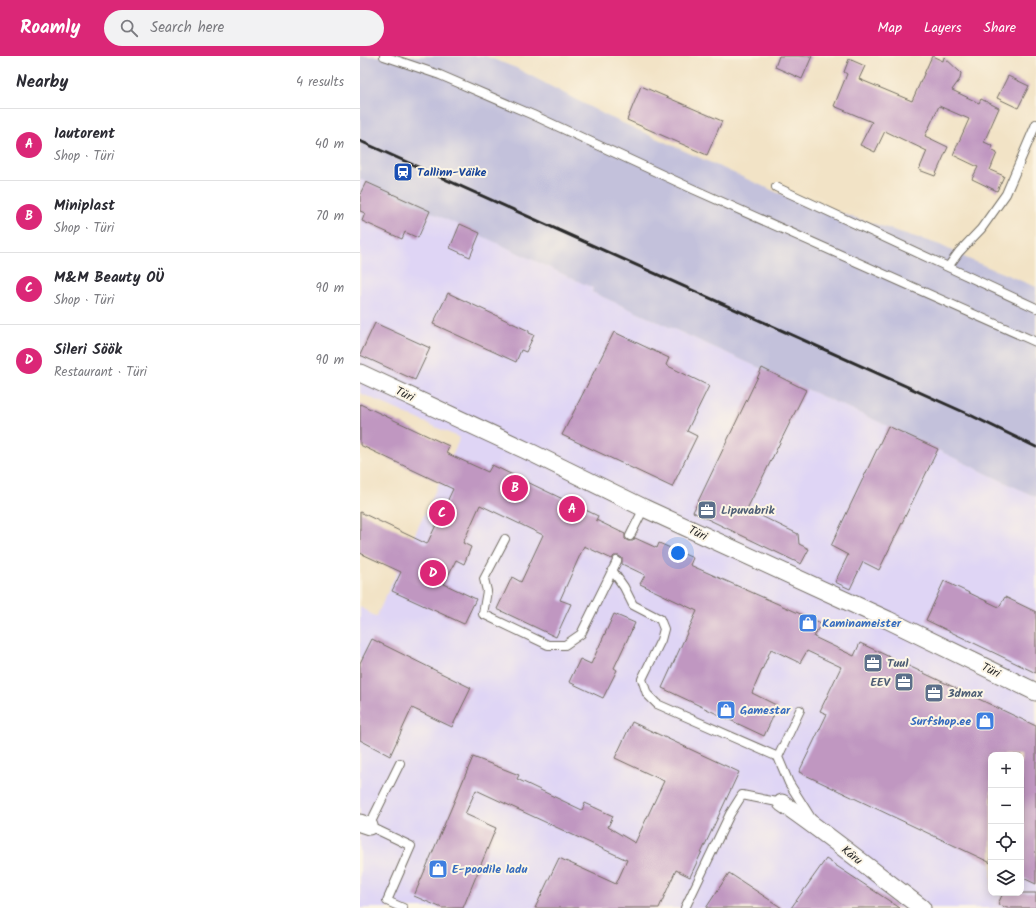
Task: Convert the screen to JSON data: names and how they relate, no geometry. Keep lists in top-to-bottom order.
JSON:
{
  "streets": {
    "street": ["Türi", "Käru"]
  },
  "places": {
    "station": ["Tallinn-Väike"],
    "office": [
      "Lipuvabrik",
      "Tuul",
      "EEV",
      "3dmax"
    ],
    "shop": [
      "Kaminameister",
      "Gamestar",
      "Surfshop.ee",
      "E-poodile ladu"
    ]
  },
  "page": {
    "header": "Roamly",
    "search": "Search here",
    "nav": ["Map", "Layers", "Share"],
    "heading": ["Nearby", "4 results"],
    "list": [
      {
        "mark": "A",
        "name": "1autorent",
        "note": "Shop · Türi",
        "value": "40 m"
      },
      {
        "mark": "B",
        "name": "Miniplast",
        "note": "Shop · Türi",
        "value": "70 m"
      },
      {
        "mark": "C",
        "name": "M&M Beauty OÜ",
        "note": "Shop · Türi",
        "value": "90 m"
      },
      {
        "mark": "D",
        "name": "Sileri Söök",
        "note": "Restaurant · Türi",
        "value": "90 m"
      }
    ],
    "pins": [
      "B",
      "A",
      "C",
      "D"
    ],
    "map_buttons": ["+", "−"]
  }
}
